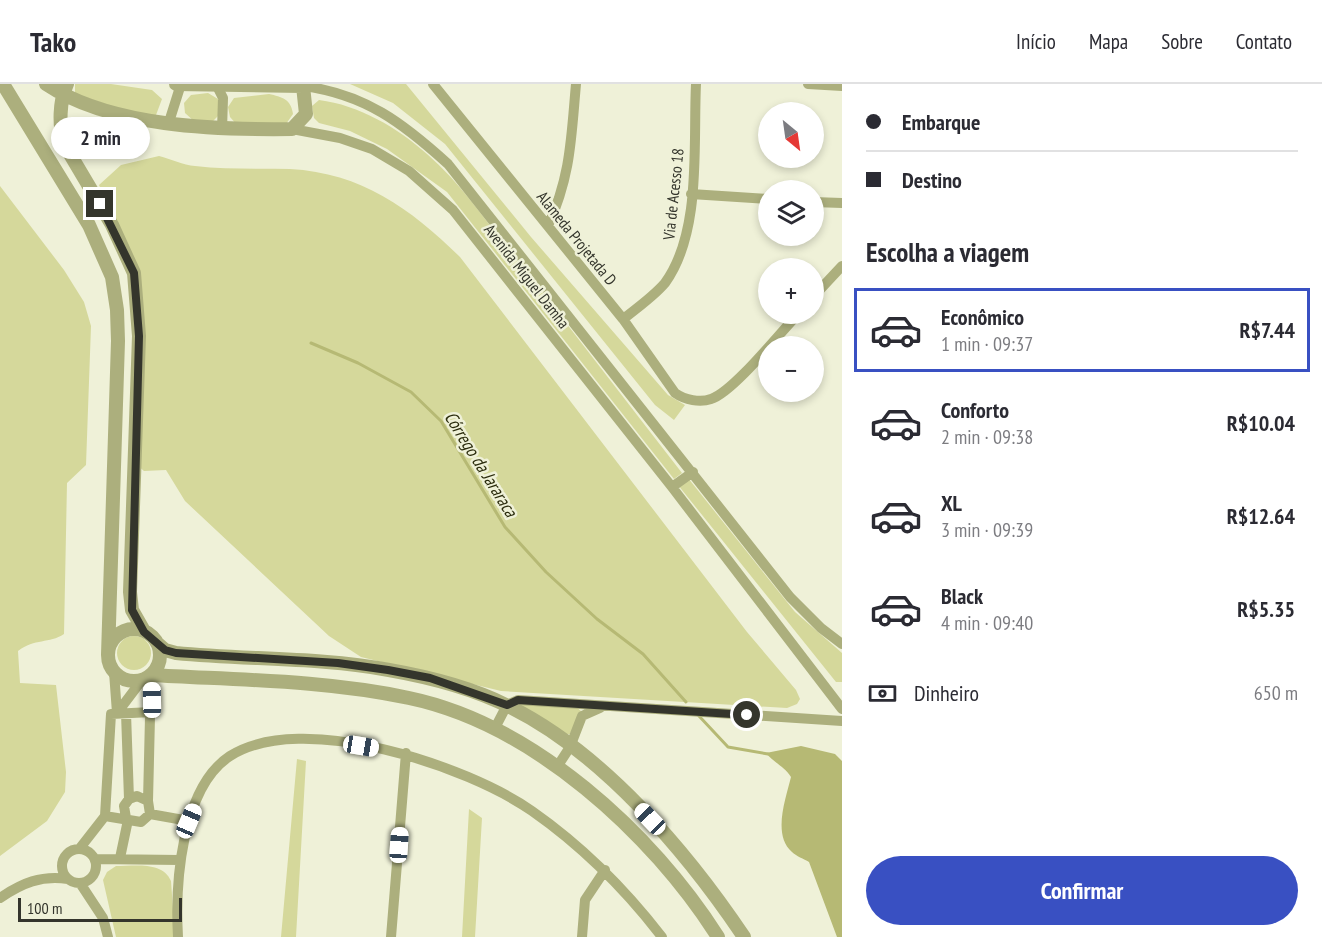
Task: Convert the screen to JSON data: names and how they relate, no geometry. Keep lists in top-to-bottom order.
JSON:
{
  "streets": {
    "street": ["Via de Acesso 18", "Alameda Projetada D", "Avenida Miguel Damha"]
  },
  "crossings": [
    ["Via de Acesso 18", "Alameda Projetada D"]
  ],
  "water": ["Córrego da Jararaca"],
  "scale_bar": "100 m",
  "north": "bottom right",
  "page": {
    "header": "Tako",
    "nav": [
      "Início",
      "Mapa",
      "Sobre",
      "Contato"
    ],
    "banner": ["Embarque", "Destino"],
    "map_buttons": ["+", "−"],
    "bubble": "2 min",
    "heading": "Escolha a viagem",
    "list": [
      {
        "name": "Econômico",
        "note": "1 min · 09:37",
        "value": "R$7.44"
      },
      {
        "name": "Conforto",
        "note": "2 min · 09:38",
        "value": "R$10.04"
      },
      {
        "name": "XL",
        "note": "3 min · 09:39",
        "value": "R$12.64"
      },
      {
        "name": "Black",
        "note": "4 min · 09:40",
        "value": "R$5.35"
      }
    ],
    "pay": ["Dinheiro", "650 m"],
    "buttons": "Confirmar",
    "scale": "100 m"
  }
}
